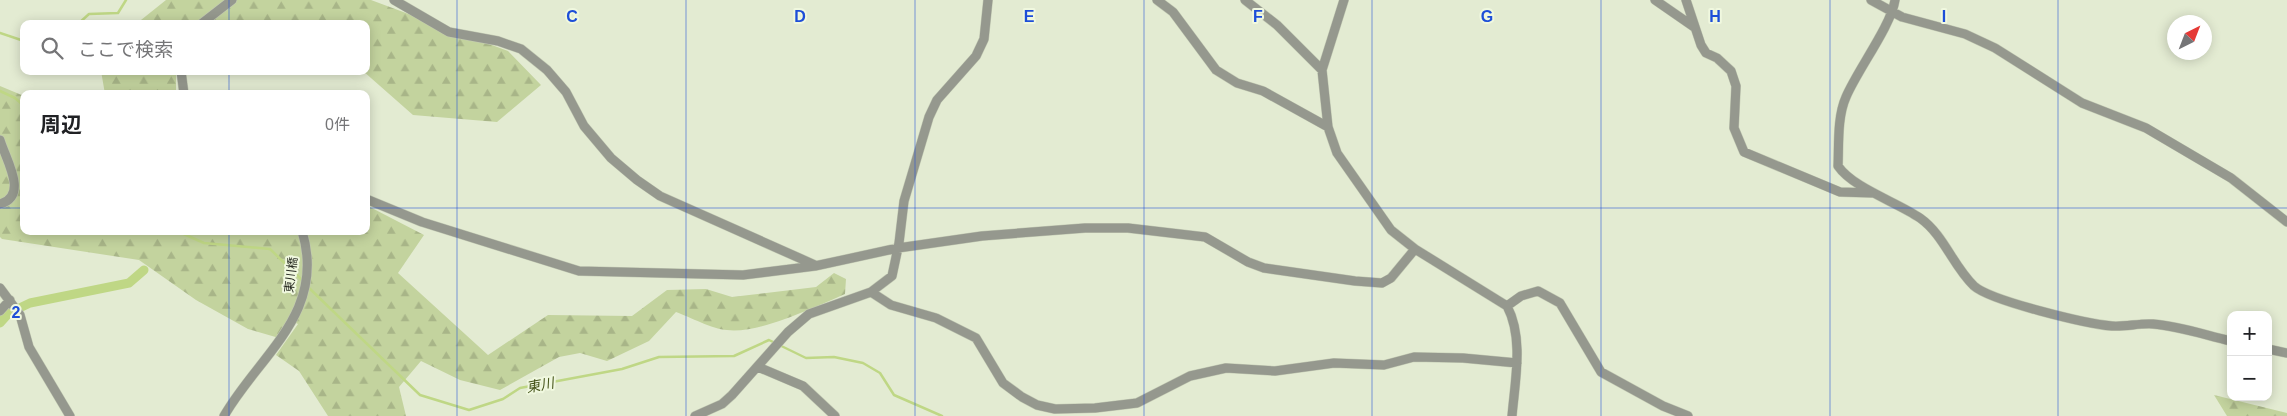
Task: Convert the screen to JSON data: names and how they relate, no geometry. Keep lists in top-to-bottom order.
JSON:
{
  "streets": {
    "street": ["東川橋"]
  },
  "water": ["東川"],
  "north": "top right",
  "page": {
    "search": "ここで検索",
    "heading": ["周辺", "0件"],
    "map_buttons": ["+", "−"]
  },
  "grid": {
    "columns": [
      "C",
      "D",
      "E",
      "F",
      "G",
      "H",
      "I"
    ],
    "rows": ["2"]
  }
}
